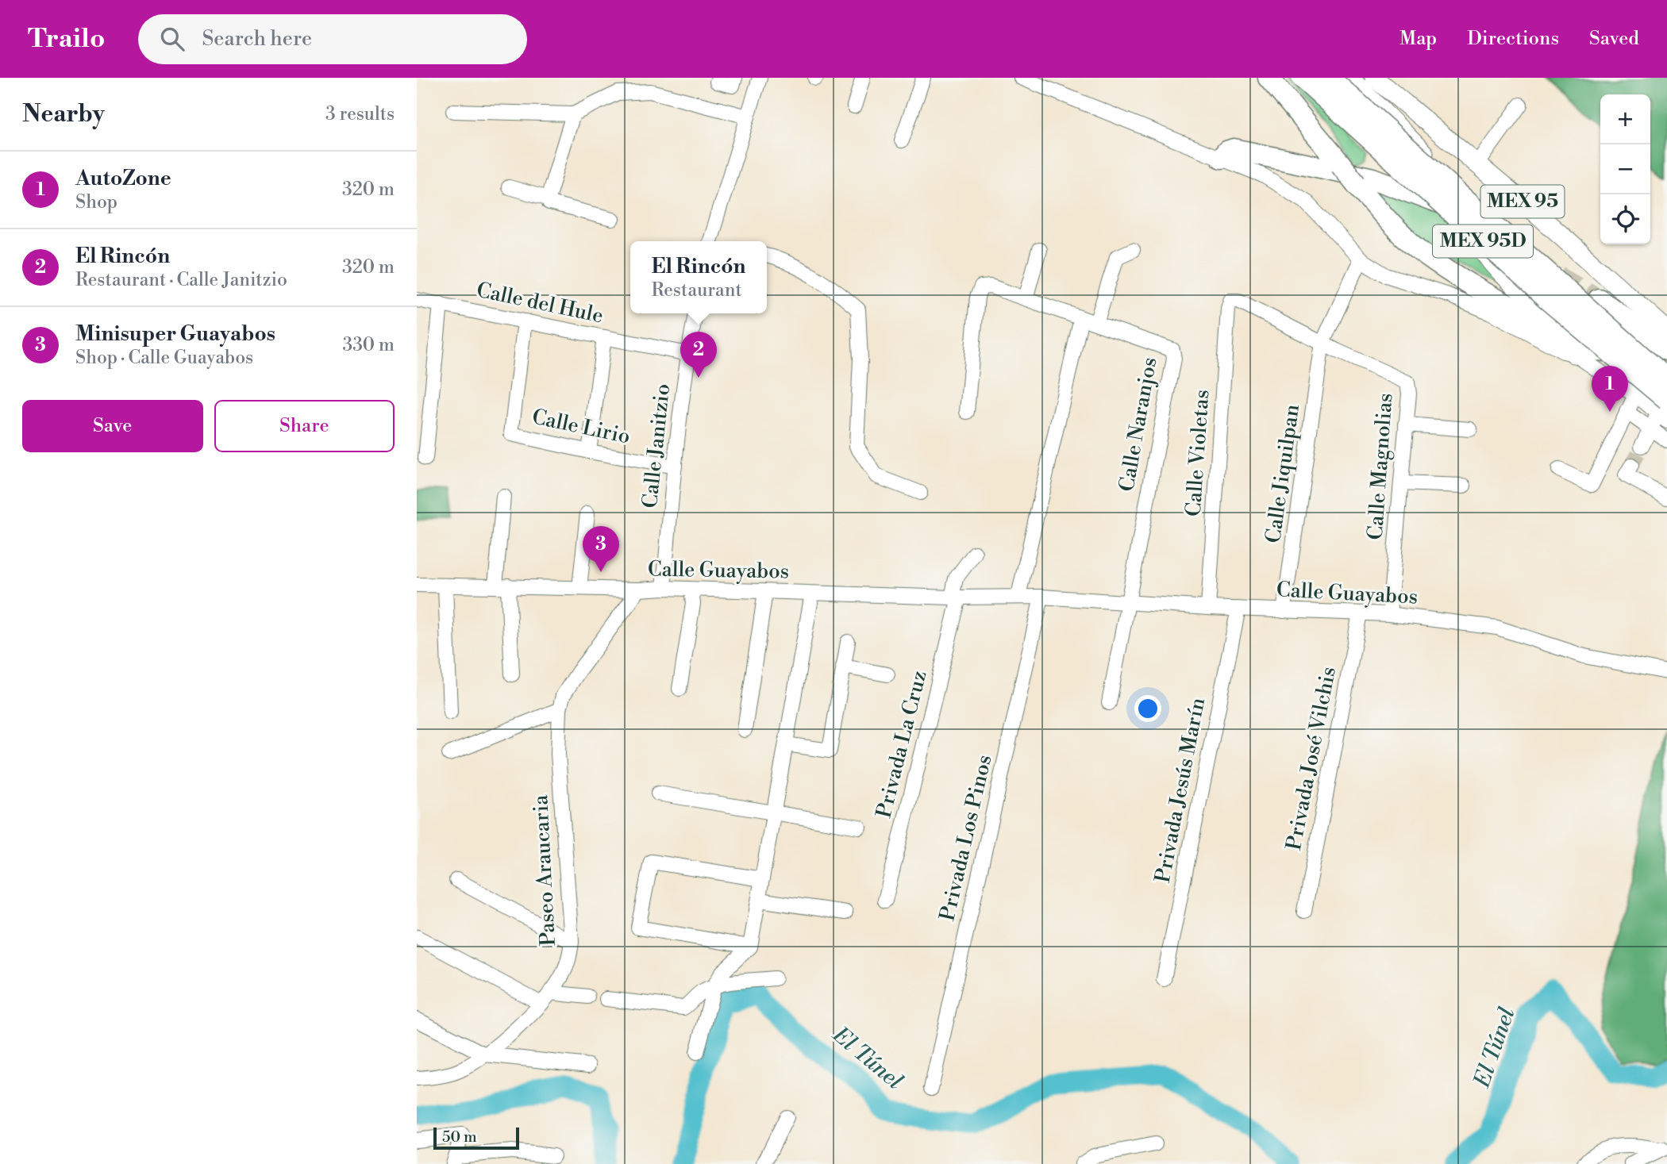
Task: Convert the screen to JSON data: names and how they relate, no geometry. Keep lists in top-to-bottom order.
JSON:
{
  "streets": {
    "highway": ["MEX 95D"],
    "main road": ["MEX 95"],
    "street": [
      "Calle del Hule",
      "Calle Naranjos",
      "Calle Lirio",
      "Calle Janitzio",
      "Calle Violetas",
      "Calle Magnolias",
      "Calle Jiquilpan",
      "Calle Guayabos",
      "Privada La Cruz",
      "Privada José Vilchis",
      "Privada Jesús Marín",
      "Privada Los Pinos",
      "Paseo Araucaria"
    ]
  },
  "crossings": [
    ["Calle del Hule", "Calle Lirio"],
    ["Calle del Hule", "Calle Janitzio"],
    ["Calle Naranjos", "Calle Guayabos"],
    ["Calle Lirio", "Calle Janitzio"],
    ["Calle Janitzio", "Calle Guayabos"],
    ["Calle Violetas", "Calle Magnolias"],
    ["Calle Violetas", "Calle Jiquilpan"],
    ["Calle Violetas", "Calle Guayabos"],
    ["Calle Magnolias", "Calle Jiquilpan"],
    ["Calle Magnolias", "Calle Guayabos"],
    ["Calle Jiquilpan", "Calle Guayabos"],
    ["Calle Guayabos", "Privada La Cruz"],
    ["Calle Guayabos", "Privada José Vilchis"],
    ["Calle Guayabos", "Privada Jesús Marín"],
    ["Calle Guayabos", "Privada Los Pinos"]
  ],
  "water": ["El Túnel"],
  "scale_bar": "50 m",
  "page": {
    "header": "Trailo",
    "search": "Search here",
    "nav": ["Map", "Directions", "Saved"],
    "heading": ["Nearby", "3 results"],
    "map_buttons": ["+", "−"],
    "list": [
      {
        "mark": "1",
        "name": "AutoZone",
        "note": "Shop",
        "value": "320 m"
      },
      {
        "mark": "2",
        "name": "El Rincón",
        "note": "Restaurant · Calle Janitzio",
        "value": "320 m"
      },
      {
        "mark": "3",
        "name": "Minisuper Guayabos",
        "note": "Shop · Calle Guayabos",
        "value": "330 m"
      }
    ],
    "popup": ["El Rincón", "Restaurant"],
    "pins": ["2", "1", "3"],
    "buttons": ["Save", "Share"],
    "scale": "50 m"
  }
}
